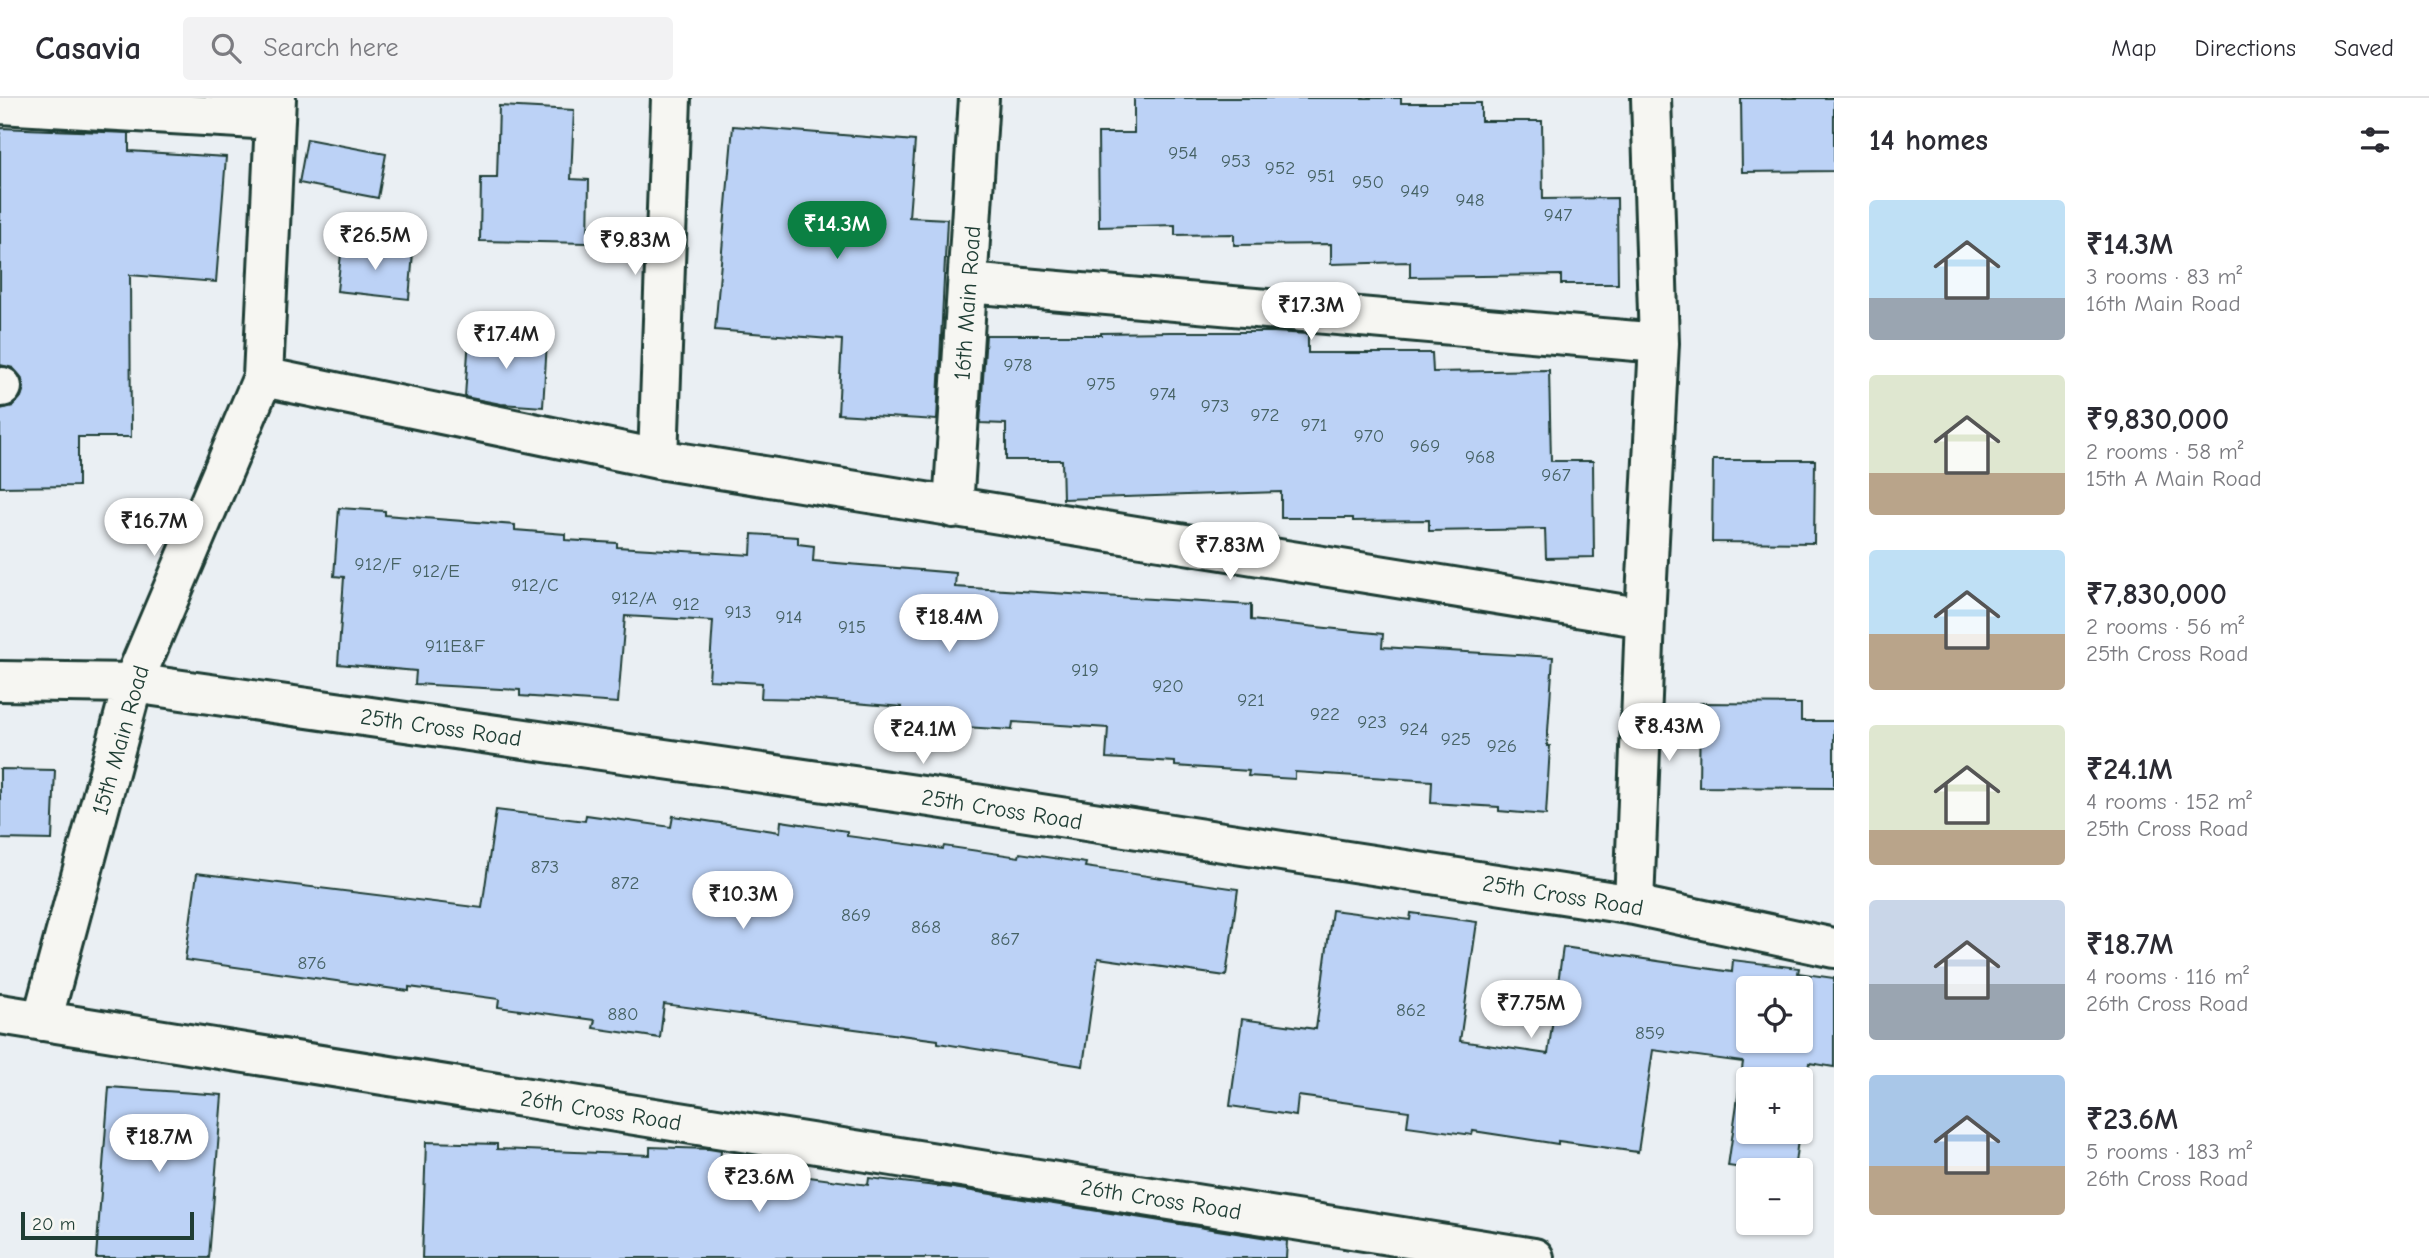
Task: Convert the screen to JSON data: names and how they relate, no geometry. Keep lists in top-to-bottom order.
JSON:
{
  "streets": {
    "street": [
      "16th Main Road",
      "25th Cross Road",
      "15th Main Road",
      "26th Cross Road"
    ]
  },
  "crossings": [
    ["25th Cross Road", "15th Main Road"],
    ["15th Main Road", "26th Cross Road"]
  ],
  "house_numbers": [
    "954",
    "953",
    "952",
    "951",
    "950",
    "949",
    "948",
    "947",
    "978",
    "975",
    "974",
    "973",
    "972",
    "971",
    "970",
    "969",
    "968",
    "967",
    "912/F",
    "912/E",
    "912/C",
    "912/A",
    "912",
    "913",
    "914",
    "915",
    "911E&F",
    "919",
    "920",
    "921",
    "922",
    "923",
    "924",
    "925",
    "926",
    "873",
    "872",
    "869",
    "868",
    "867",
    "876",
    "862",
    "880",
    "859"
  ],
  "scale_bar": "20 m",
  "page": {
    "header": "Casavia",
    "search": "Search here",
    "nav": ["Map", "Directions", "Saved"],
    "heading": "14 homes",
    "list": [
      {
        "name": "₹14.3M",
        "note": "3 rooms · 83 m² · 16th Main Road"
      },
      {
        "name": "₹9,830,000",
        "note": "2 rooms · 58 m² · 15th A Main Road"
      },
      {
        "name": "₹7,830,000",
        "note": "2 rooms · 56 m² · 25th Cross Road"
      },
      {
        "name": "₹24.1M",
        "note": "4 rooms · 152 m² · 25th Cross Road"
      },
      {
        "name": "₹18.7M",
        "note": "4 rooms · 116 m² · 26th Cross Road"
      },
      {
        "name": "₹23.6M",
        "note": "5 rooms · 183 m² · 26th Cross Road"
      }
    ],
    "price": [
      "₹14.3M",
      "₹26.5M",
      "₹9.83M",
      "₹17.3M",
      "₹17.4M",
      "₹16.7M",
      "₹7.83M",
      "₹18.4M",
      "₹8.43M",
      "₹24.1M",
      "₹10.3M",
      "₹7.75M",
      "₹18.7M",
      "₹23.6M"
    ],
    "map_buttons": ["+", "−"],
    "scale": "20 m"
  }
}
